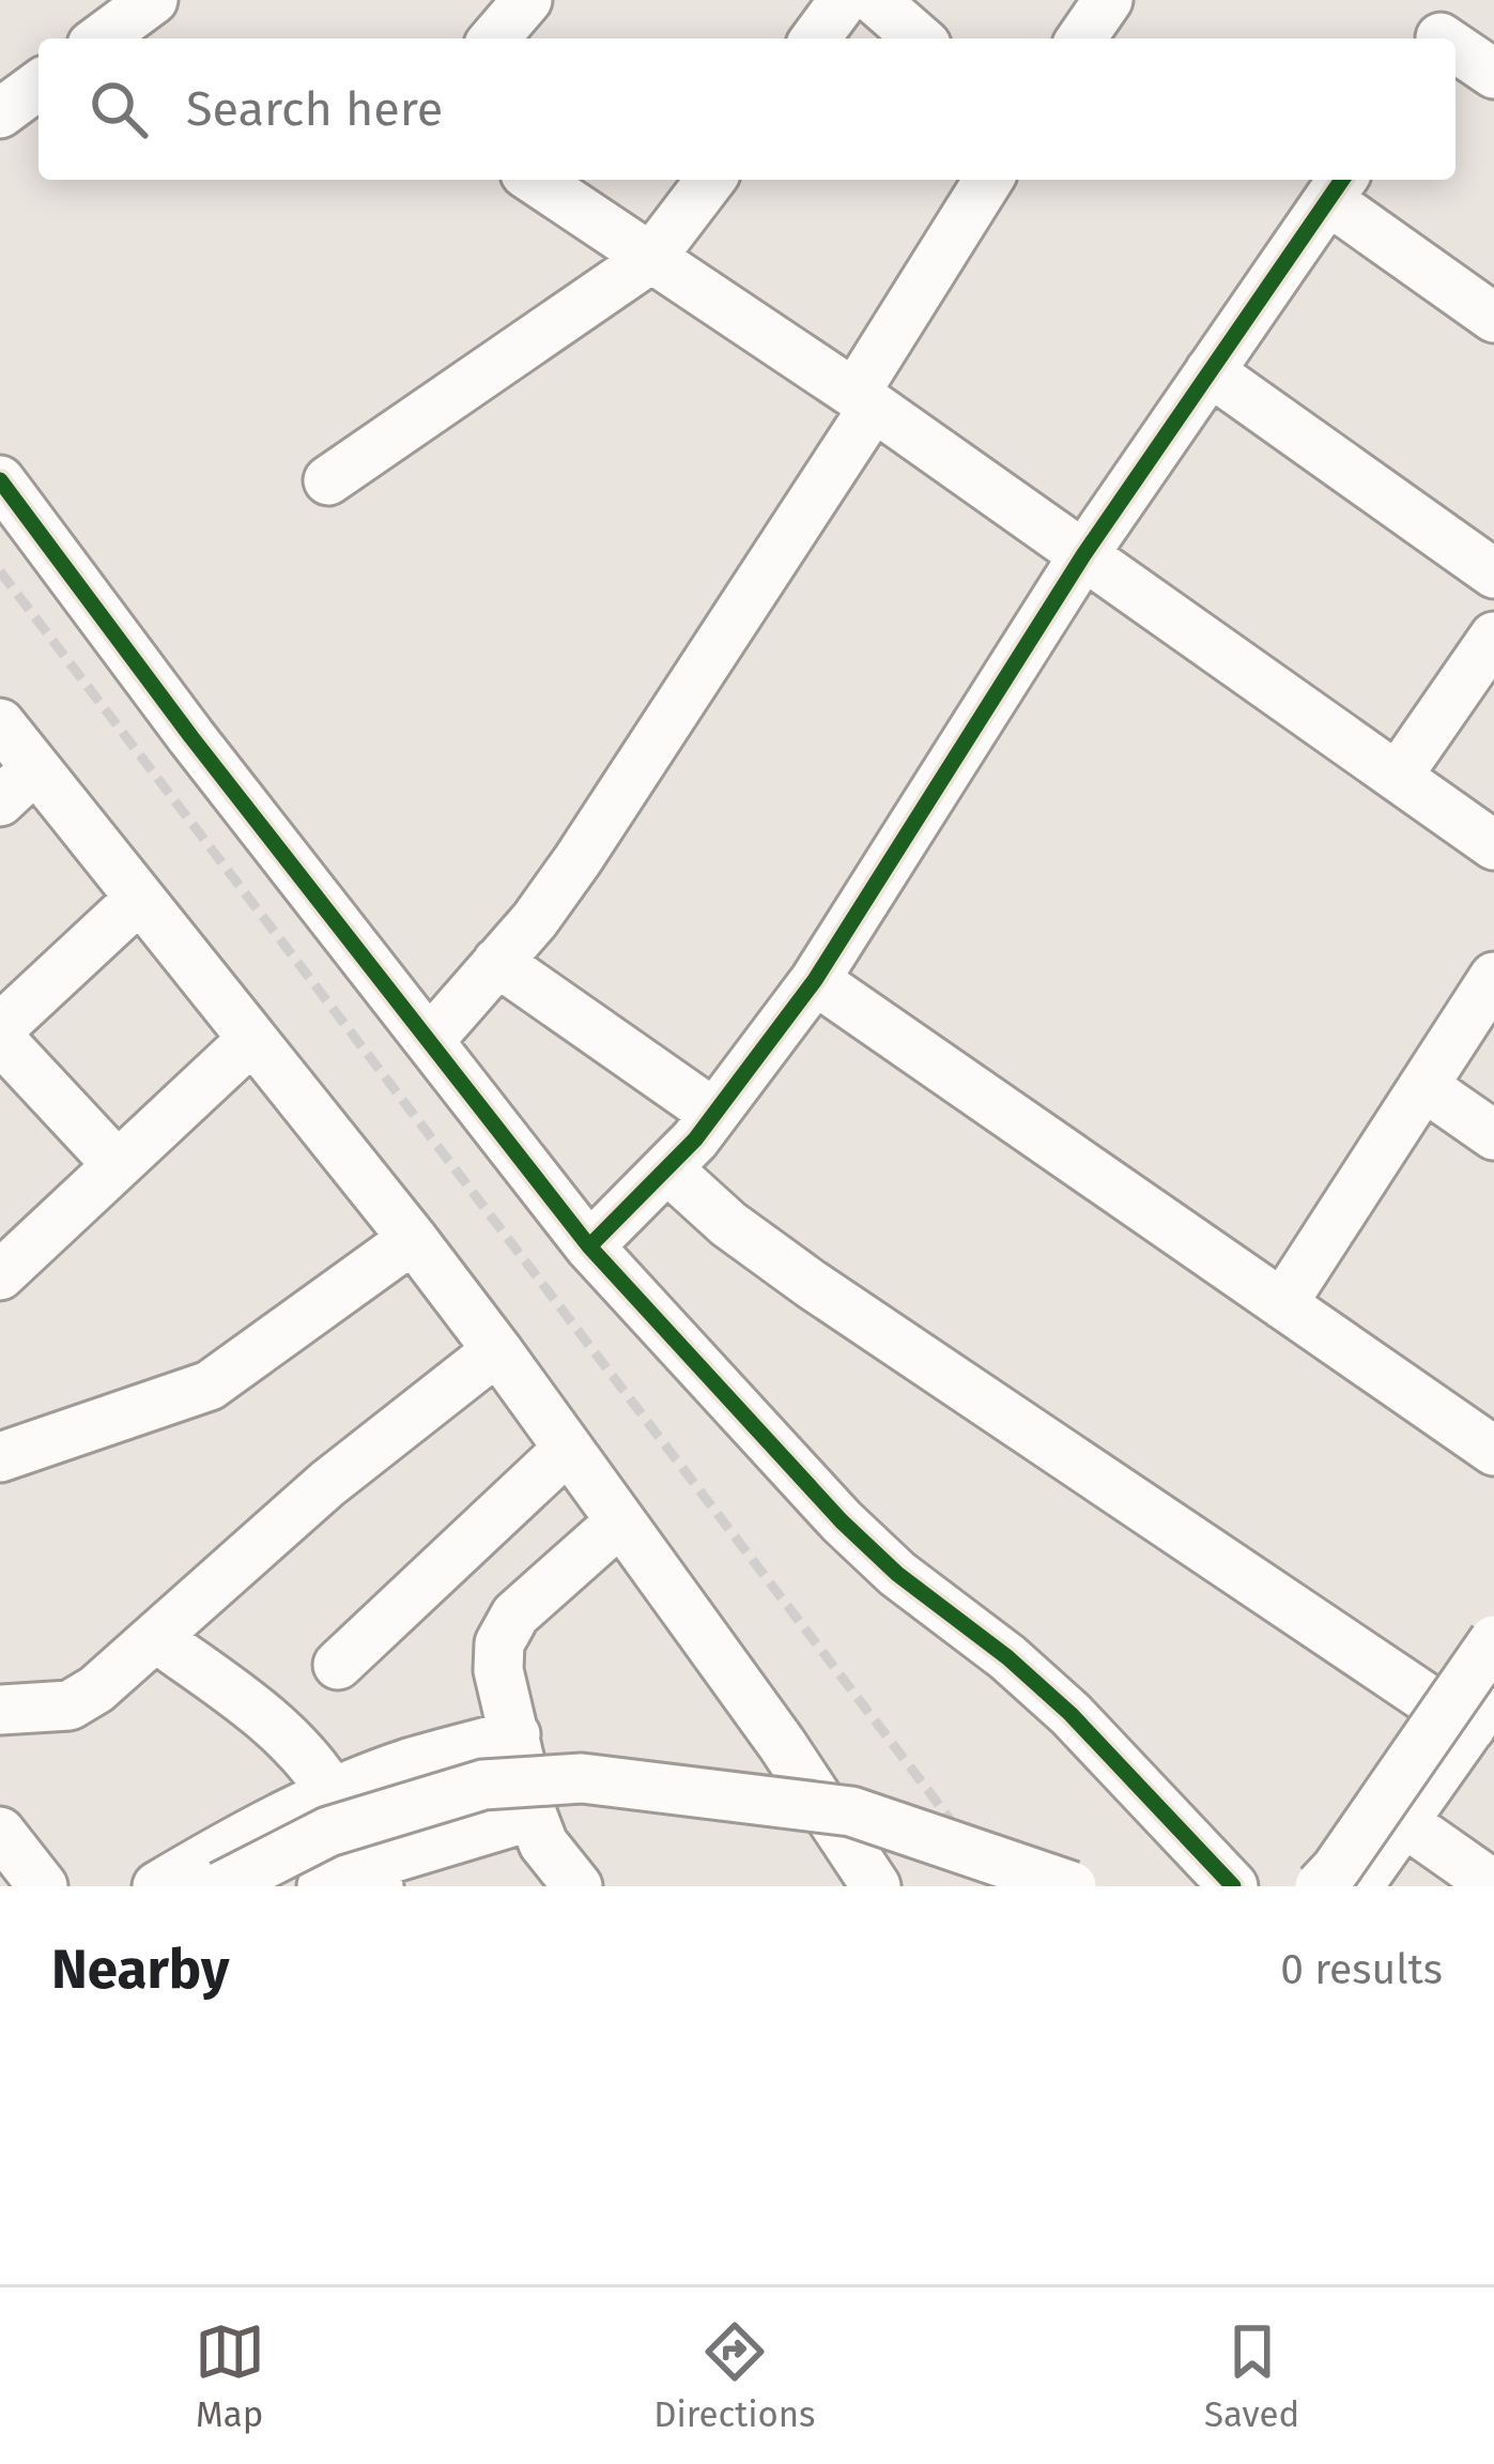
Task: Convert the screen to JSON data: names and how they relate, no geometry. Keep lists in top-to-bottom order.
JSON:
{
  "page": {
    "search": "Search here",
    "heading": ["Nearby", "0 results"],
    "nav": ["Map", "Directions", "Saved"]
  }
}
